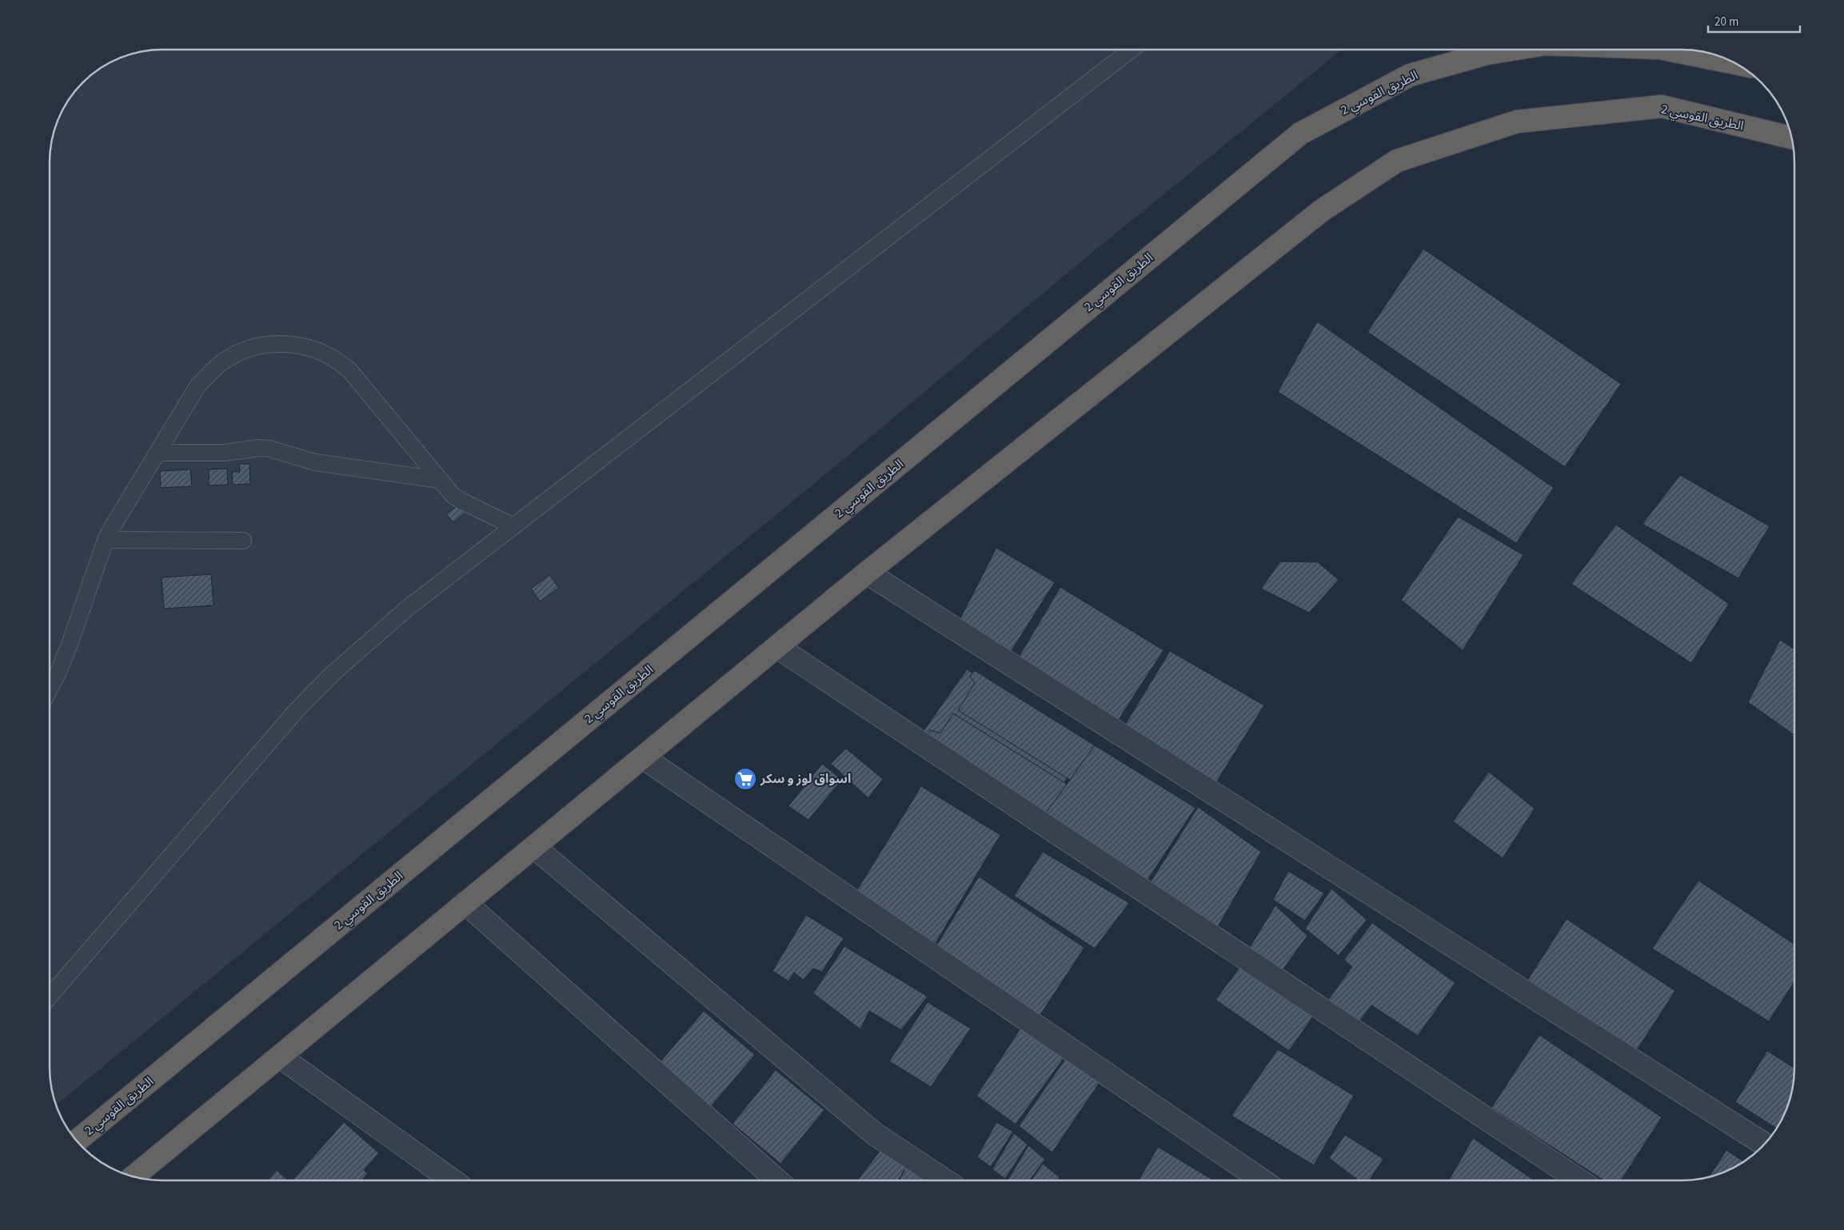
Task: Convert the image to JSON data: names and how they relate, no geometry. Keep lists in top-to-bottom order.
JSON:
{
  "streets": {
    "highway": ["الطريق القوسي 2"]
  },
  "places": {
    "supermarket": ["اسواق لوز و سكر"]
  },
  "scale_bar": "20 m"
}
